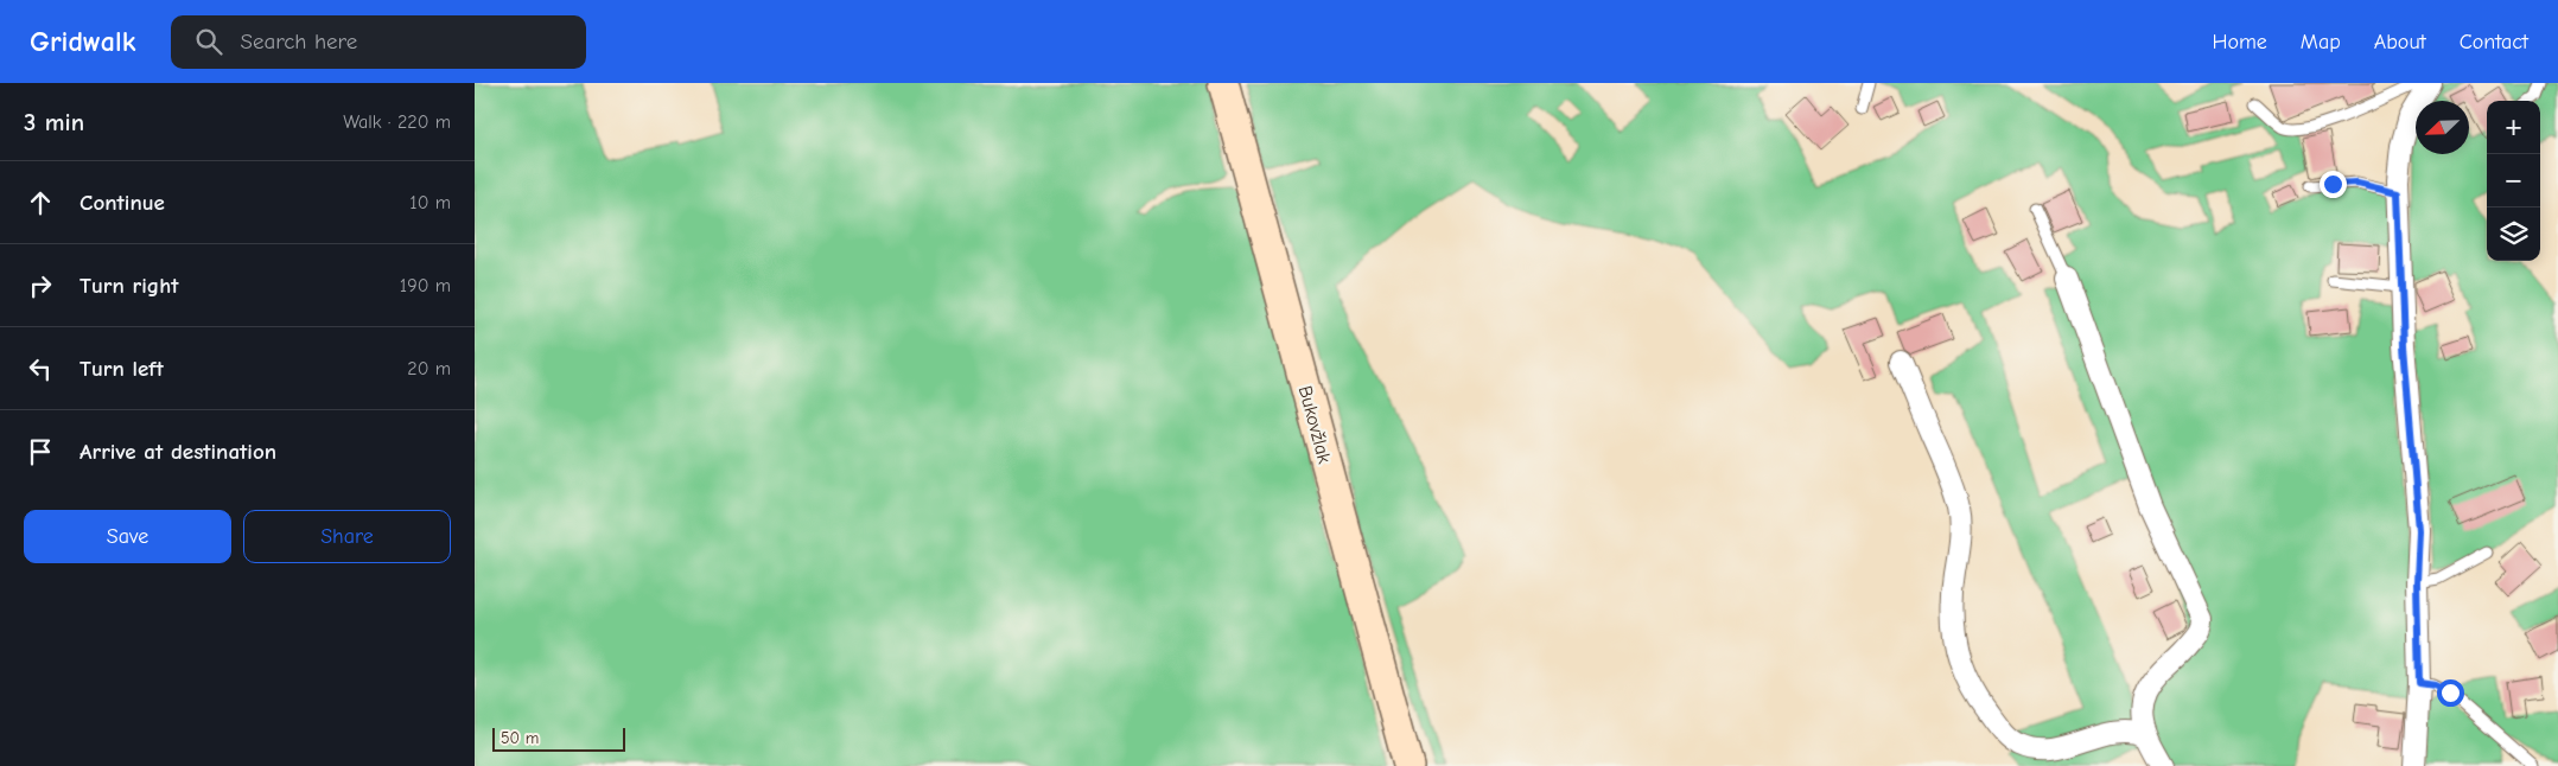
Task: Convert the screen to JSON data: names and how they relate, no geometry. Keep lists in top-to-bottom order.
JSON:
{
  "streets": {
    "main road": ["Bukovžlak"]
  },
  "scale_bar": "50 m",
  "north": "bottom left",
  "page": {
    "header": "Gridwalk",
    "search": "Search here",
    "nav": [
      "Home",
      "Map",
      "About",
      "Contact"
    ],
    "heading": ["3 min", "Walk · 220 m"],
    "map_buttons": ["+", "−"],
    "list": [
      ["Continue", "10 m"],
      ["Turn right", "190 m"],
      ["Turn left", "20 m"],
      "Arrive at destination"
    ],
    "buttons": ["Save", "Share"],
    "scale": "50 m"
  }
}
